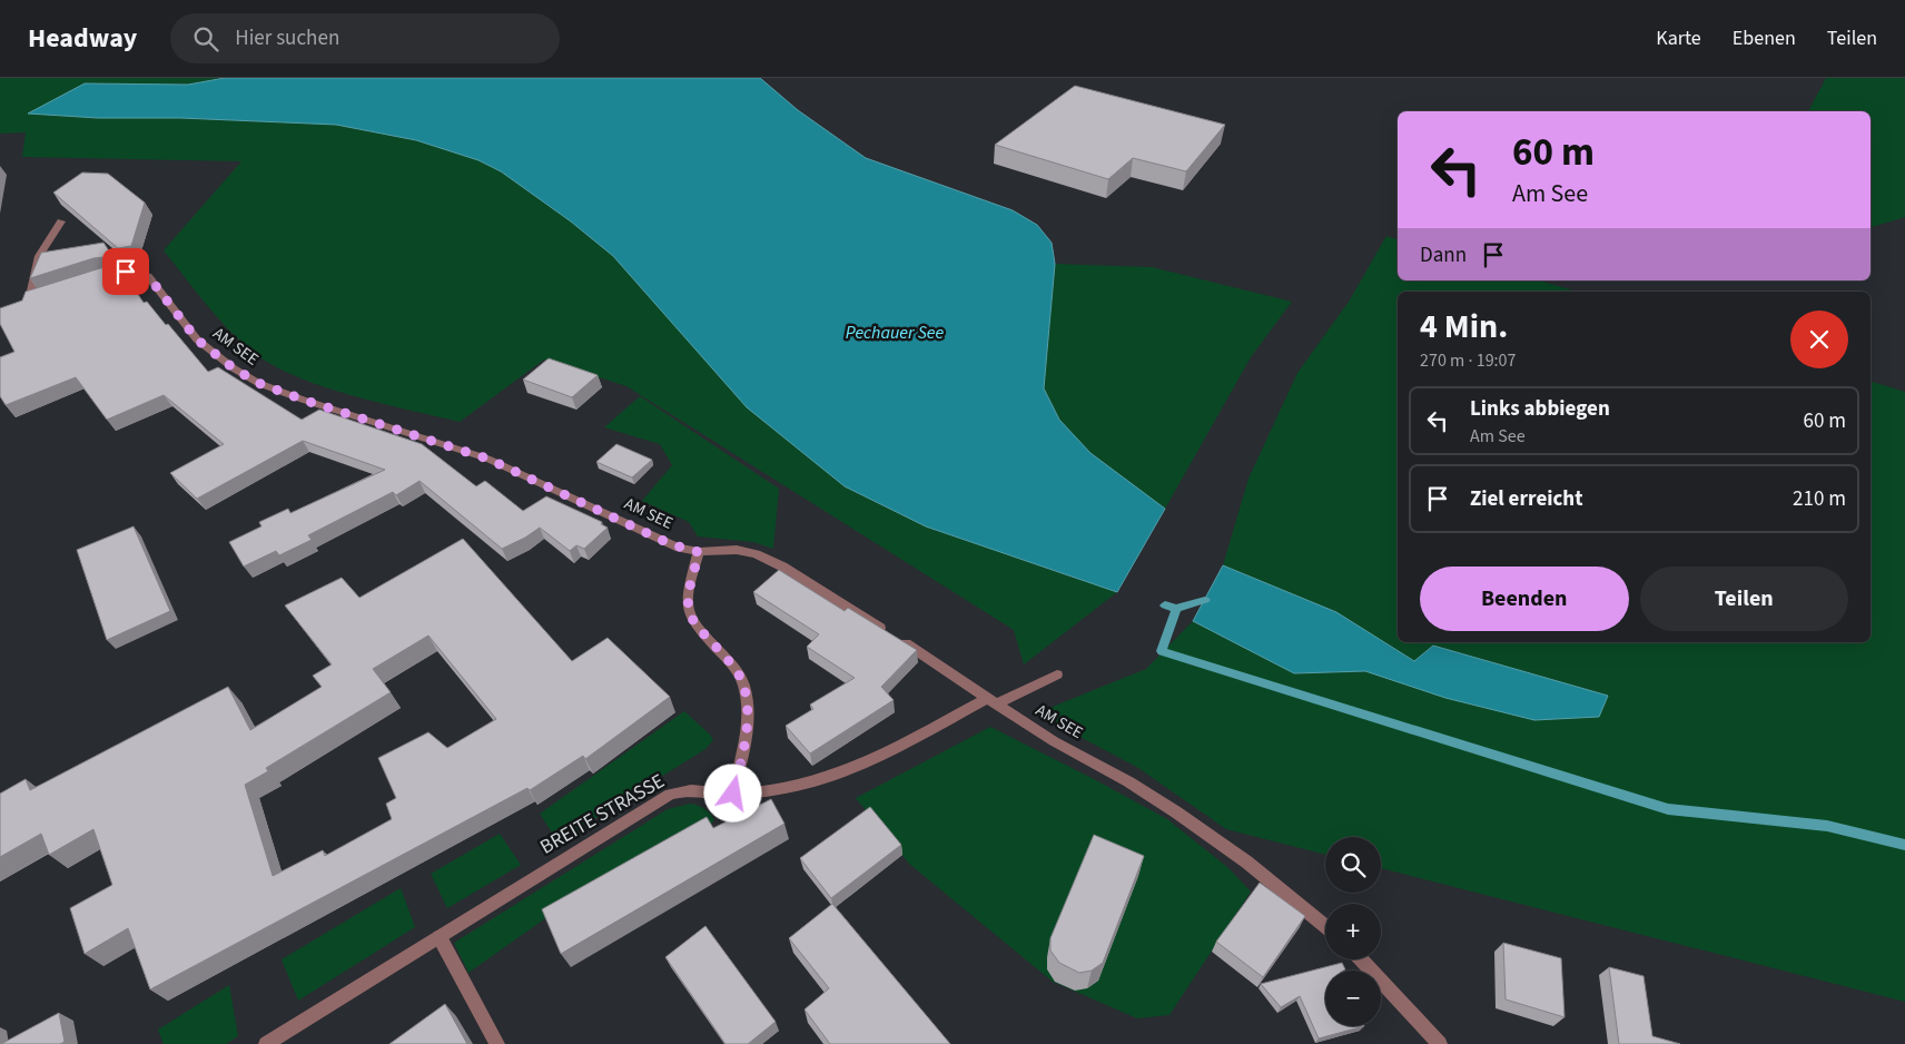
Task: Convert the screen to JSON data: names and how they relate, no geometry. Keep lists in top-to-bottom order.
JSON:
{
  "streets": {
    "street": ["AM SEE", "BREITE STRASSE"]
  },
  "crossings": [
    ["AM SEE", "BREITE STRASSE"]
  ],
  "water": ["Pechauer See"],
  "page": {
    "header": "Headway",
    "search": "Hier suchen",
    "nav": ["Karte", "Ebenen", "Teilen"],
    "turn": ["60 m", "Am See"],
    "then": "Dann",
    "heading": ["4 Min.", "270 m · 19:07"],
    "list": [
      {
        "name": "Links abbiegen",
        "note": "Am See",
        "value": "60 m"
      },
      {
        "name": "Ziel erreicht",
        "value": "210 m"
      }
    ],
    "buttons": ["Beenden", "Teilen"],
    "map_buttons": ["+", "−"]
  }
}
